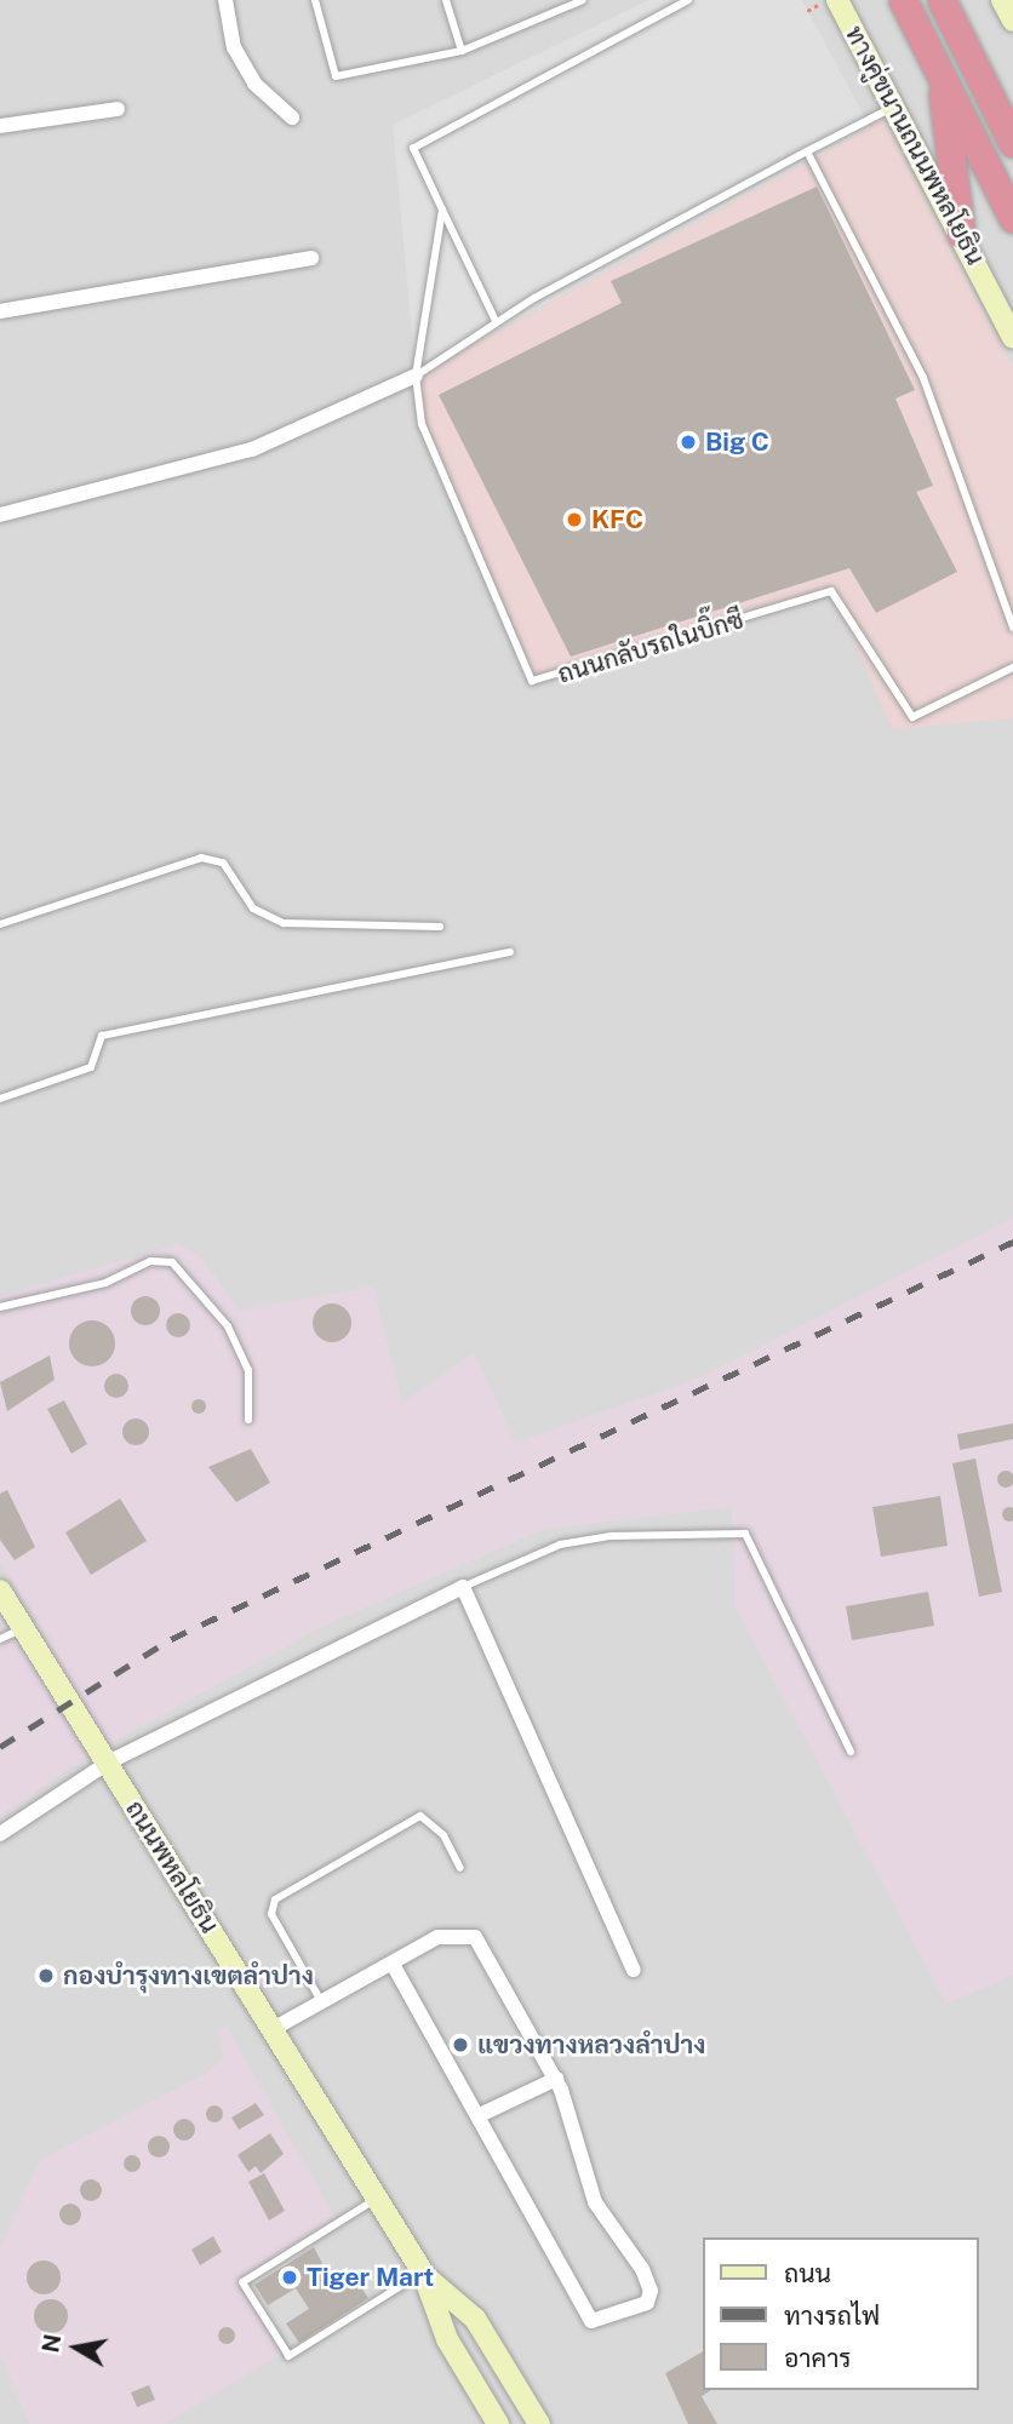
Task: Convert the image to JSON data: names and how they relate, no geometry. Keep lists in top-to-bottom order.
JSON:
{
  "streets": {
    "main road": ["ทางคู่ขนานถนนพหลโยธิน", "ถนนพหลโยธิน"],
    "lane": ["ถนนกลับรถในบิ๊กซี"]
  },
  "places": [
    "Big C",
    "KFC",
    "กองบำรุงทางเขตลำปาง",
    "แขวงทางหลวงลำปาง",
    "Tiger Mart"
  ],
  "legend": ["ถนน", "ทางรถไฟ", "อาคาร"],
  "north": "left"
}
